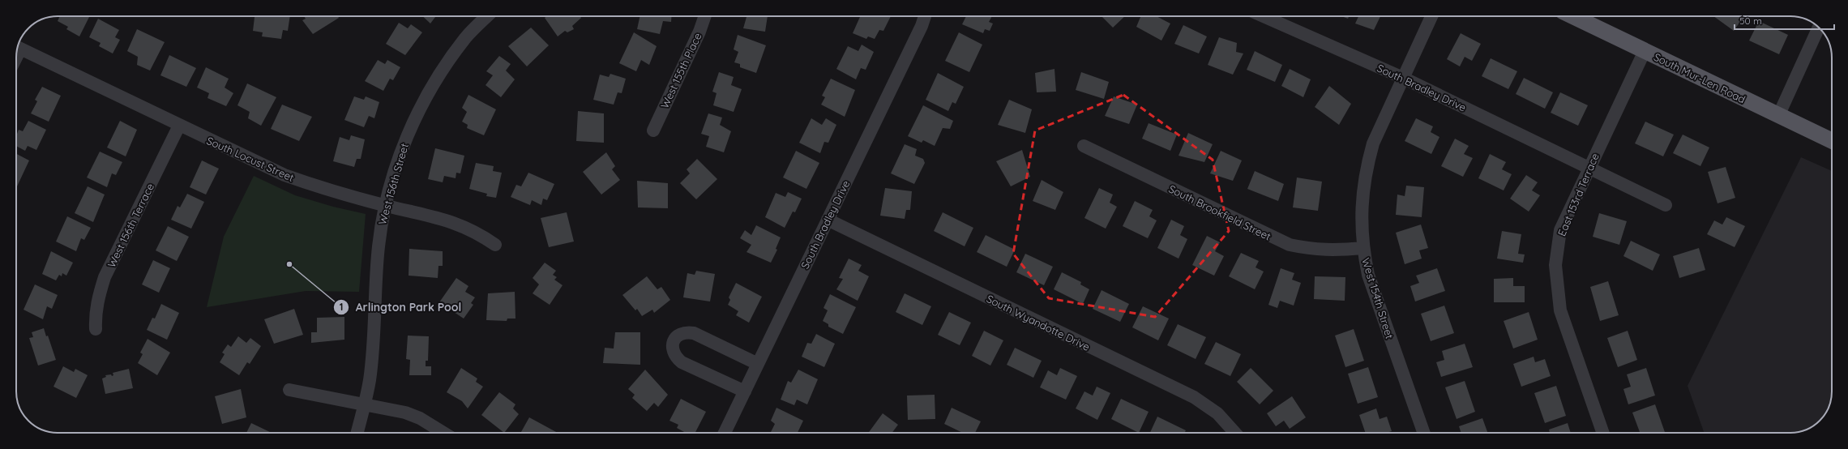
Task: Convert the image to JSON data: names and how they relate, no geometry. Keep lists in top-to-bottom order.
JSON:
{
  "streets": {
    "main road": ["South Mur-Len Road"],
    "street": [
      "West 155th Place",
      "South Bradley Drive",
      "South Locust Street",
      "West 156th Street",
      "East 153rd Terrace",
      "South Brookfield Street",
      "West 156th Terrace",
      "West 154th Street",
      "South Wyandotte Drive"
    ]
  },
  "crossings": [
    ["South Mur-Len Road", "East 153rd Terrace"],
    ["South Bradley Drive", "East 153rd Terrace"],
    ["South Bradley Drive", "West 154th Street"],
    ["South Bradley Drive", "South Wyandotte Drive"],
    ["South Locust Street", "West 156th Street"],
    ["South Locust Street", "West 156th Terrace"],
    ["South Brookfield Street", "West 154th Street"]
  ],
  "places": ["Arlington Park Pool"],
  "scale_bar": "50 m"
}
